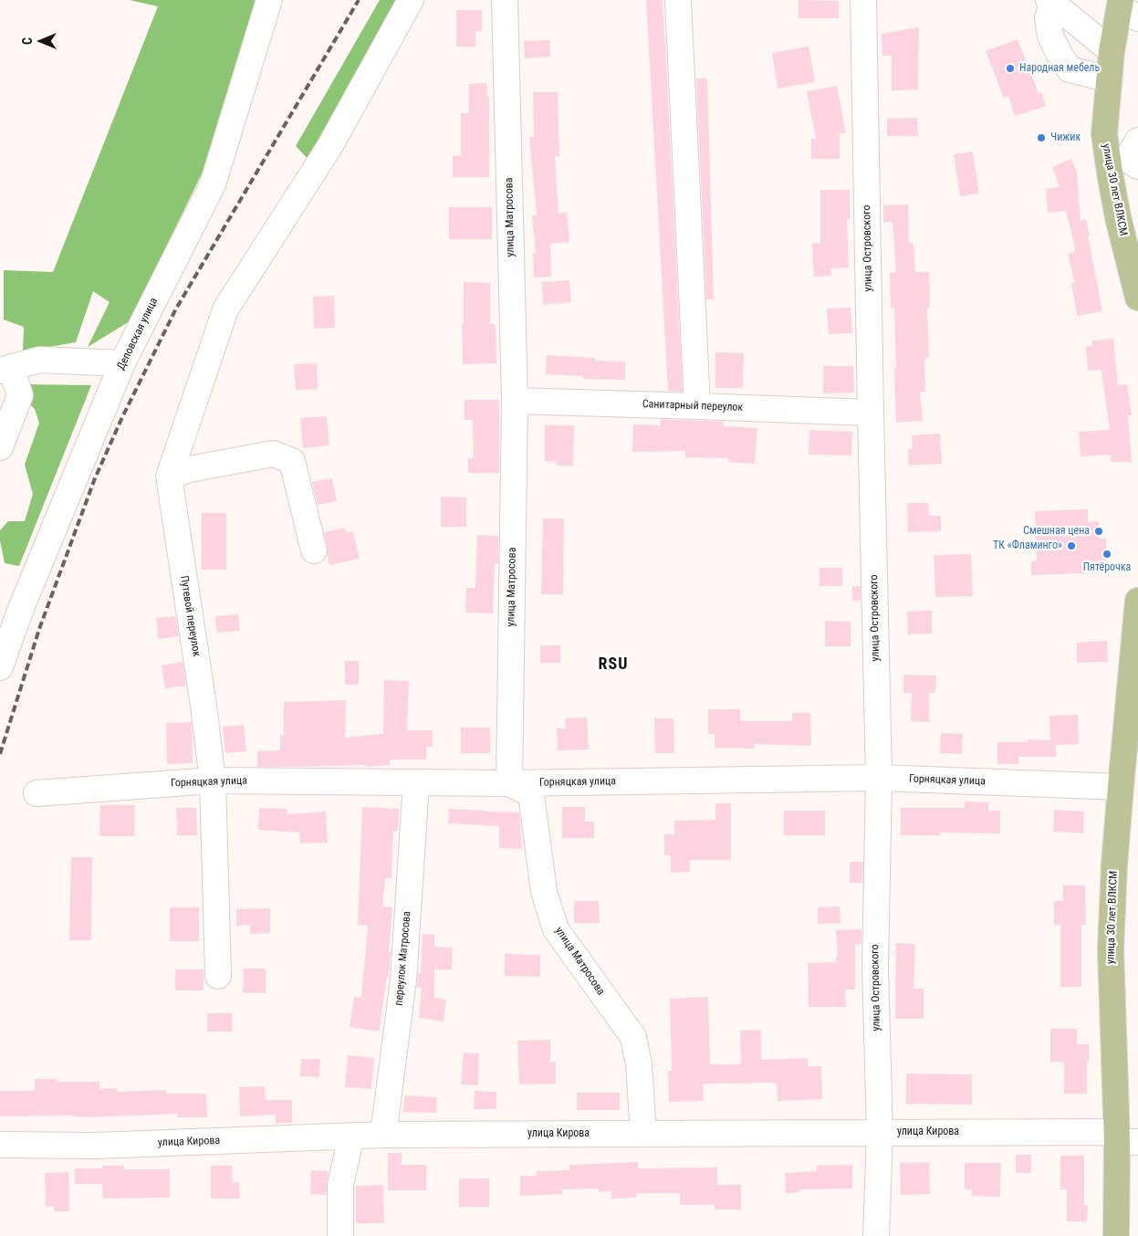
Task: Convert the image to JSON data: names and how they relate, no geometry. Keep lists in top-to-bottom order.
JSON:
{
  "streets": {
    "main road": ["улица 30 лет ВЛКСМ"],
    "street": [
      "улица Матросова",
      "улица Островского",
      "Деповская улица",
      "Санитарный переулок",
      "Путевой переулок",
      "Горняцкая улица",
      "переулок Матросова",
      "улица Кирова"
    ]
  },
  "crossings": [
    ["улица 30 лет ВЛКСМ", "Горняцкая улица"],
    ["улица 30 лет ВЛКСМ", "улица Кирова"],
    ["улица Матросова", "Санитарный переулок"],
    ["улица Матросова", "Горняцкая улица"],
    ["улица Матросова", "улица Кирова"],
    ["улица Островского", "Санитарный переулок"],
    ["улица Островского", "Горняцкая улица"],
    ["улица Островского", "улица Кирова"],
    ["Путевой переулок", "Горняцкая улица"],
    ["Горняцкая улица", "переулок Матросова"],
    ["переулок Матросова", "улица Кирова"]
  ],
  "districts": ["RSU"],
  "places": [
    "Народная мебель",
    "Чижик",
    "Смешная цена",
    "ТК «Фламинго»",
    "Пятёрочка"
  ],
  "north": "left"
}
